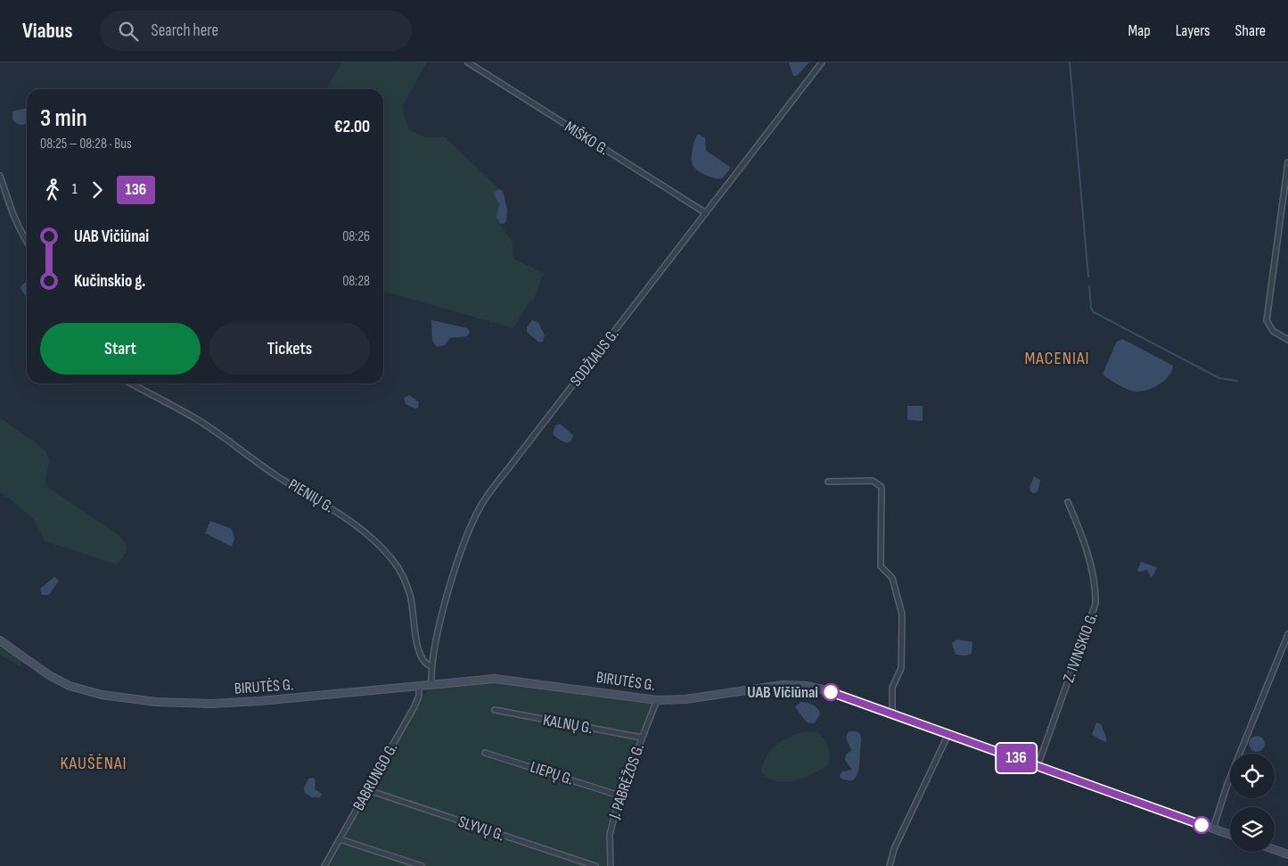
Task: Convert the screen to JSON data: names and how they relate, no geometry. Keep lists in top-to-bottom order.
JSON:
{
  "streets": {
    "main road": ["BIRUTĖS G."],
    "street": [
      "MIŠKO G.",
      "SODŽIAUS G.",
      "PIENIŲ G.",
      "Z. IVINSKIO G.",
      "KALNŲ G.",
      "LIEPŲ G.",
      "BABRUNGO G.",
      "J. PABRĖŽOS G.",
      "SLYVŲ G."
    ]
  },
  "crossings": [
    ["MIŠKO G.", "SODŽIAUS G."],
    ["SODŽIAUS G.", "PIENIŲ G."],
    ["SODŽIAUS G.", "BIRUTĖS G."],
    ["Z. IVINSKIO G.", "BIRUTĖS G."],
    ["BIRUTĖS G.", "BABRUNGO G."],
    ["BIRUTĖS G.", "J. PABRĖŽOS G."],
    ["KALNŲ G.", "J. PABRĖŽOS G."],
    ["LIEPŲ G.", "J. PABRĖŽOS G."],
    ["BABRUNGO G.", "SLYVŲ G."]
  ],
  "districts": ["MACENIAI", "KAUŠĖNAI"],
  "places": ["UAB Vičiūnai"],
  "lines": ["bus line 136"],
  "page": {
    "header": "Viabus",
    "search": "Search here",
    "nav": ["Map", "Layers", "Share"],
    "on_map": "136",
    "heading": ["3 min", "08:25 – 08:28 · Bus", "€2.00"],
    "legs": ["1", "136"],
    "list": [
      {
        "name": "UAB Vičiūnai",
        "value": "08:26"
      },
      {
        "name": "Kučinskio g.",
        "value": "08:28"
      }
    ],
    "buttons": ["Start", "Tickets"]
  }
}
